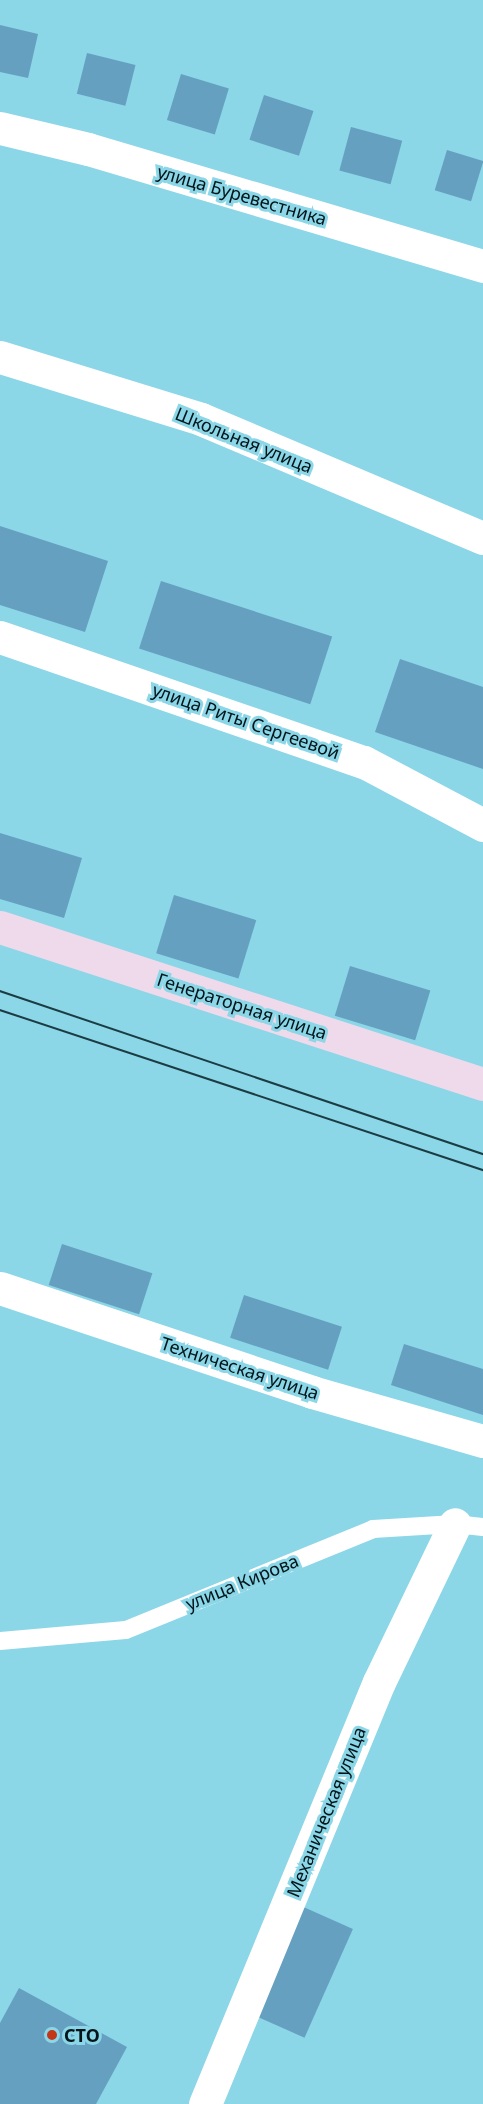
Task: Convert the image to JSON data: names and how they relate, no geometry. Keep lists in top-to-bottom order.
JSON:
{
  "streets": {
    "main road": ["Генераторная улица"],
    "street": [
      "улица Буревестника",
      "Школьная улица",
      "улица Риты Сергеевой",
      "Техническая улица",
      "Механическая улица"
    ],
    "lane": ["улица Кирова"]
  },
  "crossings": [
    ["улица Кирова", "Механическая улица"]
  ],
  "places": ["СТО"]
}
